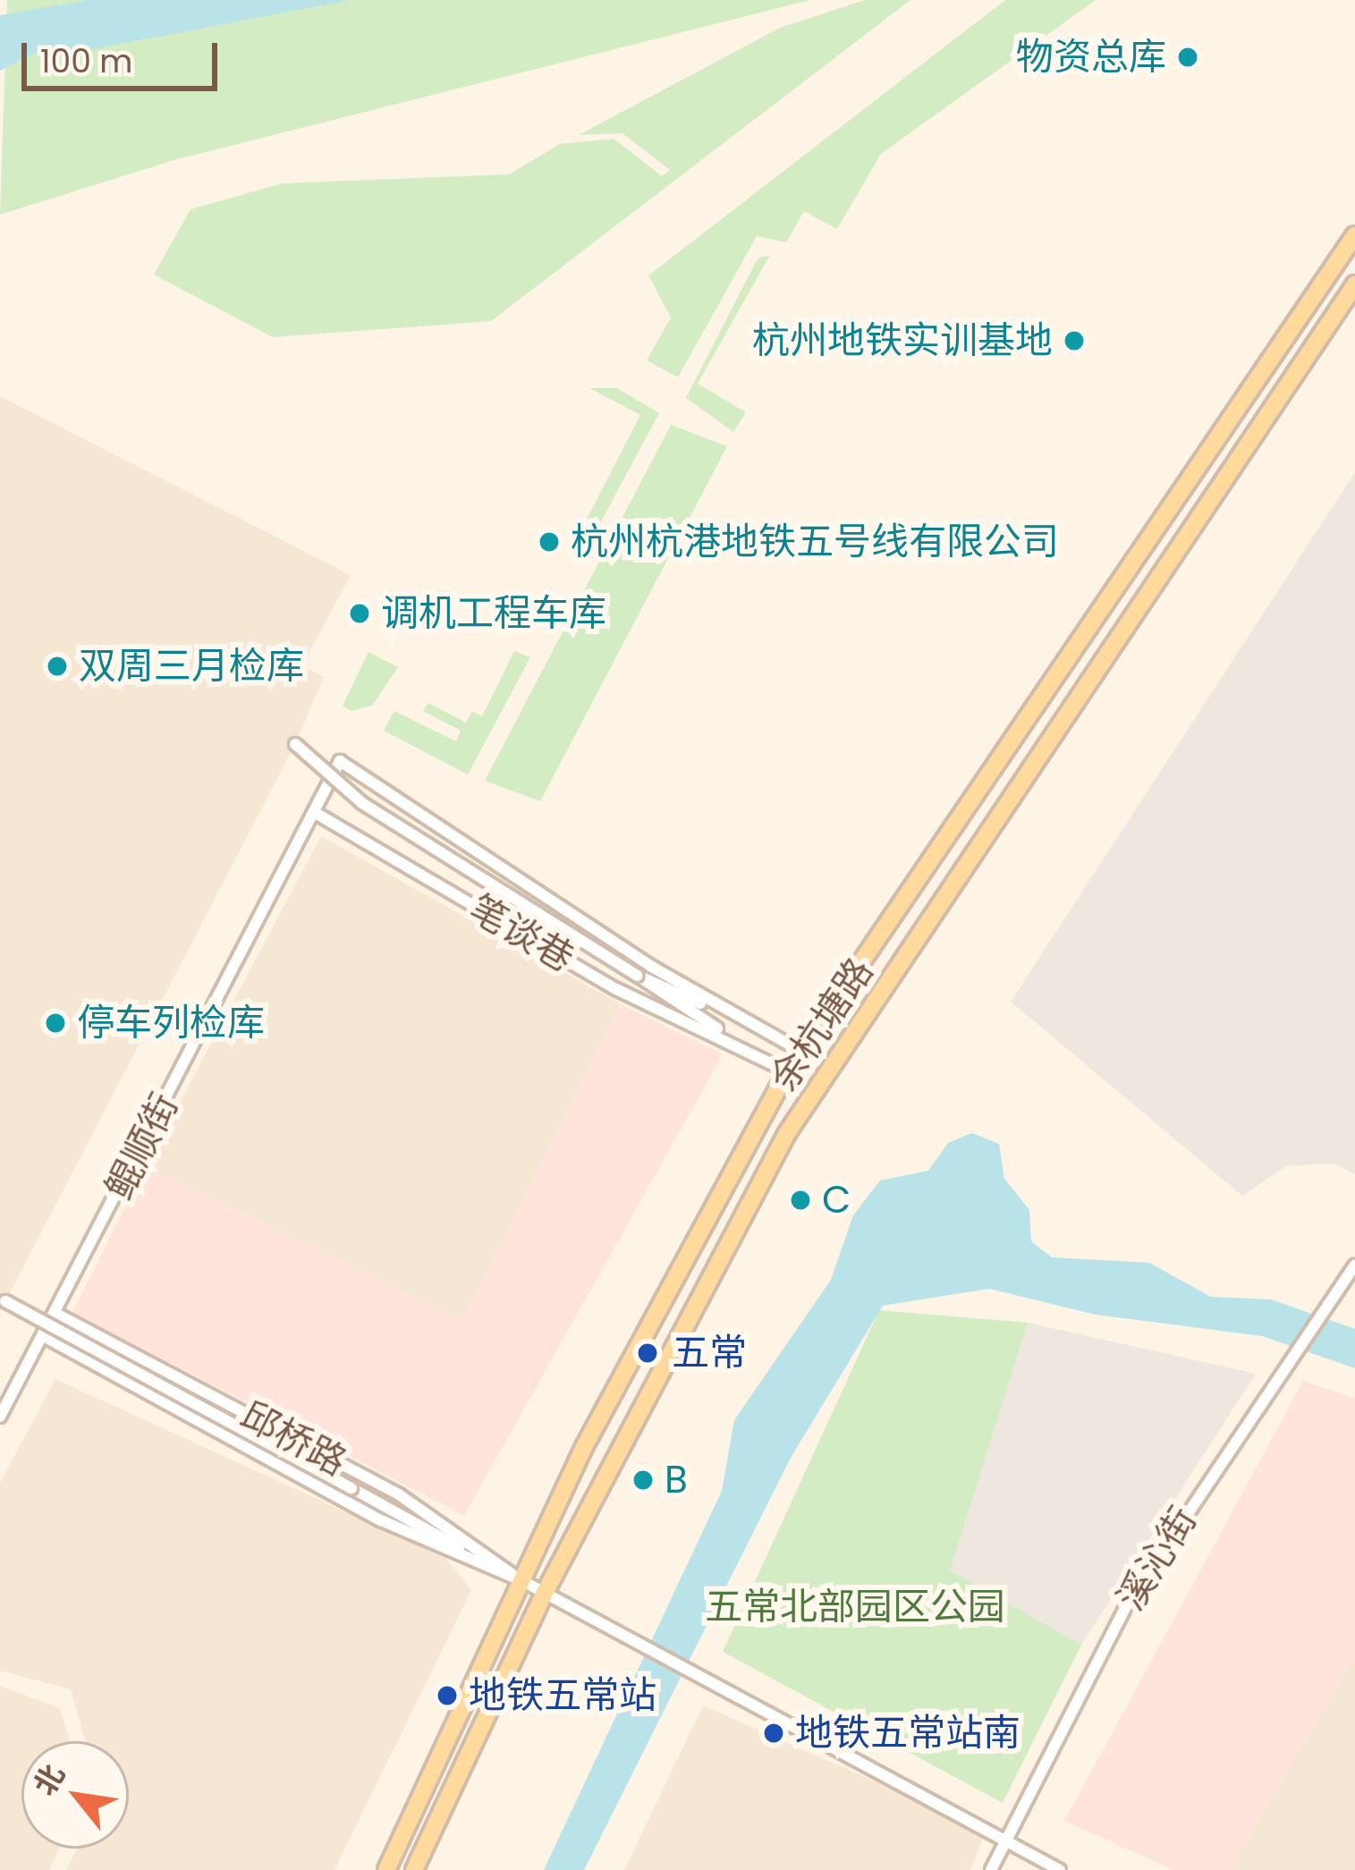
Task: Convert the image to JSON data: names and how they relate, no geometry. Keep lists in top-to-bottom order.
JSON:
{
  "streets": {
    "main road": ["余杭塘路"],
    "street": [
      "笔谈巷",
      "鲲顺街",
      "邱桥路",
      "溪沁街"
    ]
  },
  "crossings": [
    ["笔谈巷", "余杭塘路"],
    ["笔谈巷", "鲲顺街"],
    ["余杭塘路", "邱桥路"],
    ["鲲顺街", "邱桥路"],
    ["邱桥路", "溪沁街"]
  ],
  "parks": ["五常北部园区公园"],
  "places": [
    "物资总库",
    "杭州地铁实训基地",
    "杭州杭港地铁五号线有限公司",
    "调机工程车库",
    "双周三月检库",
    "停车列检库",
    "C",
    "五常",
    "B",
    "地铁五常站",
    "地铁五常站南"
  ],
  "scale_bar": "100 m",
  "north": "top left"
}
